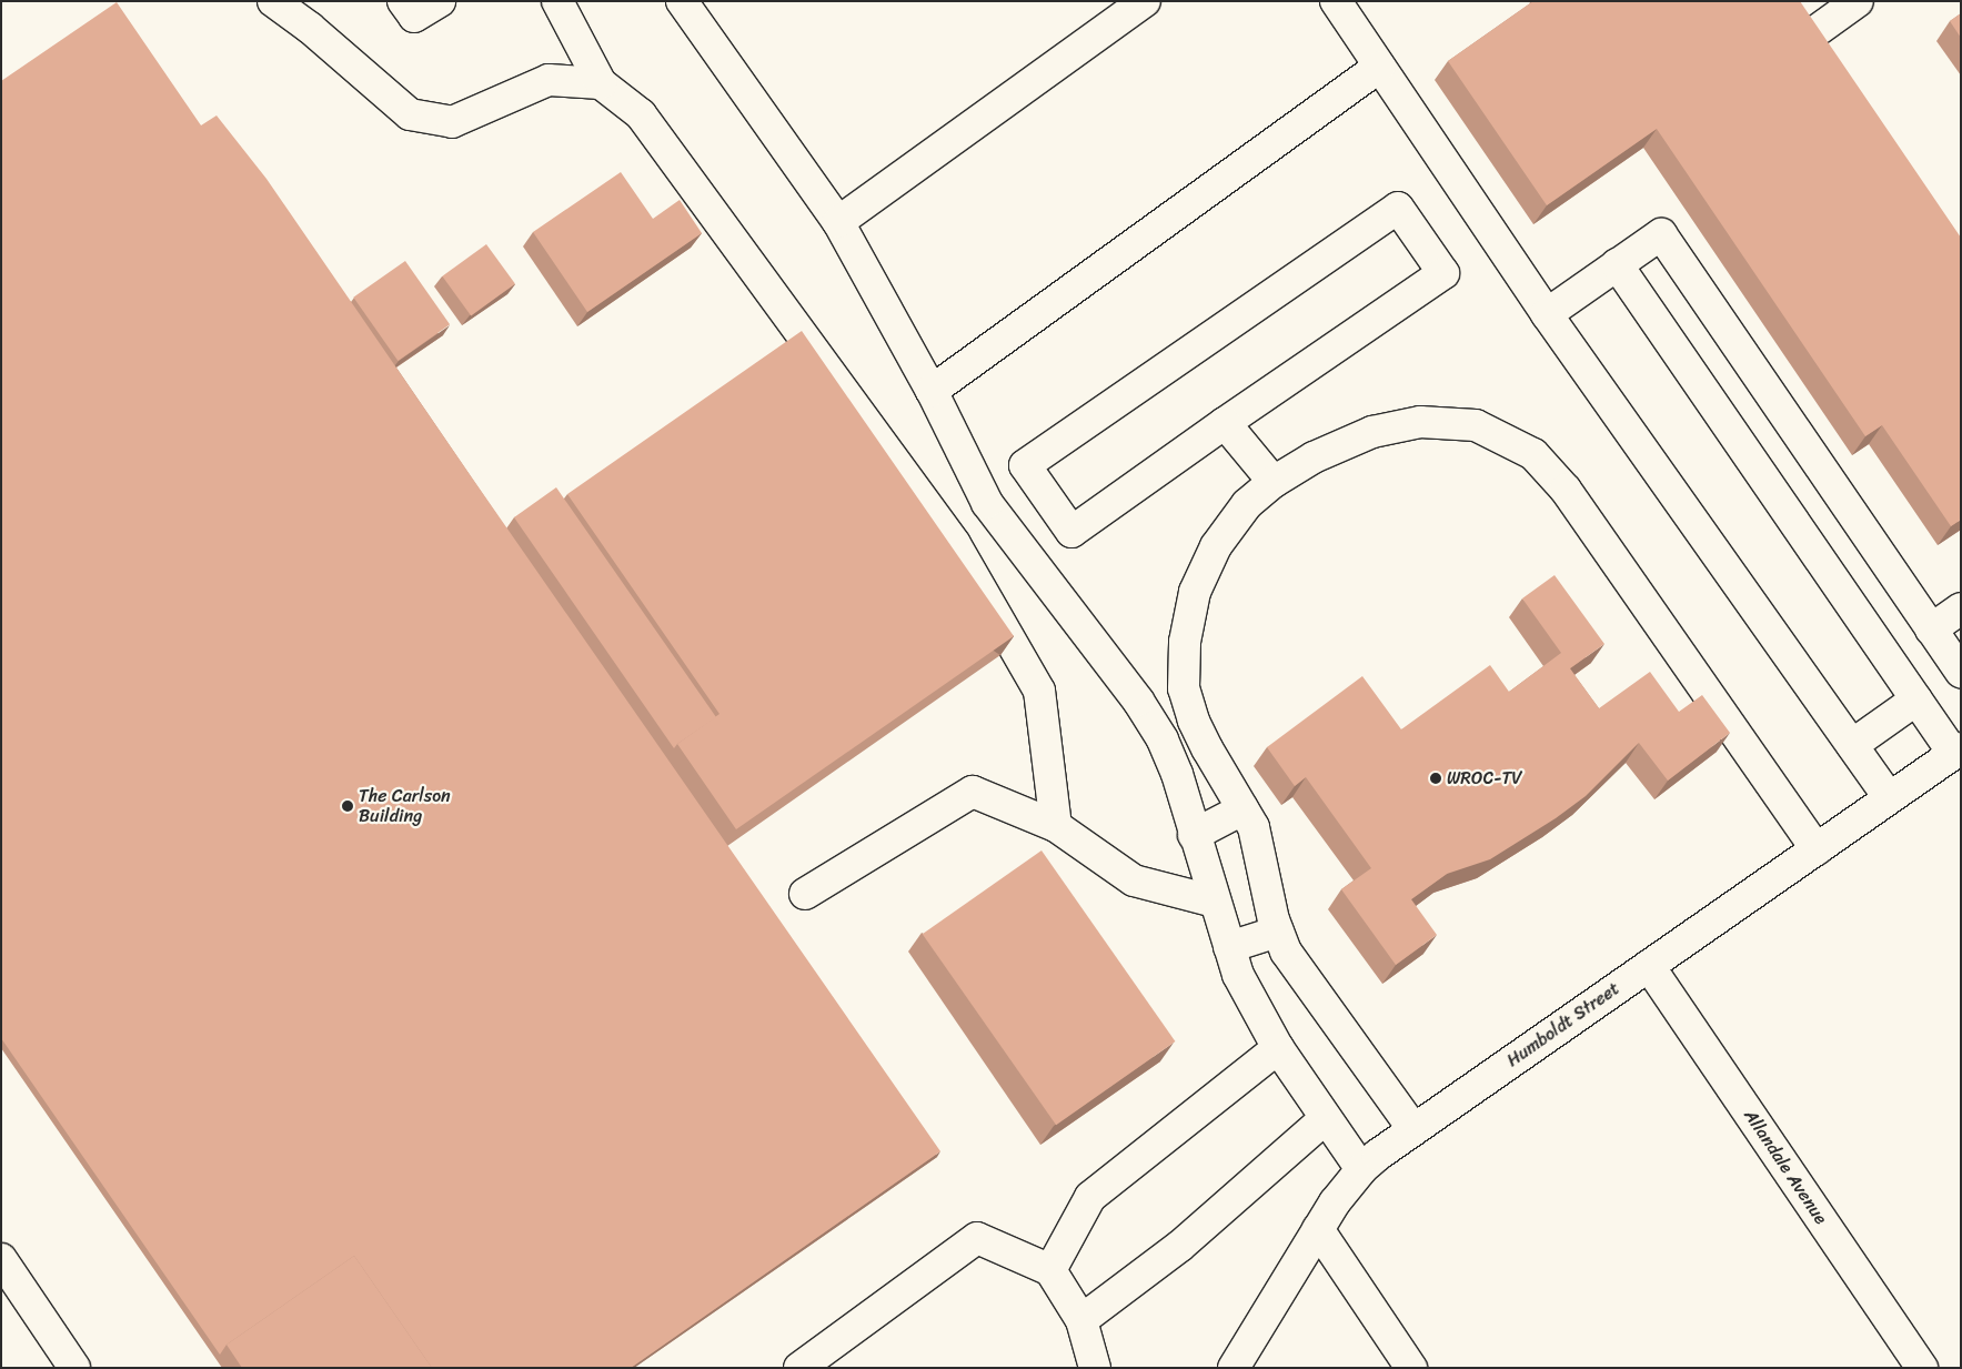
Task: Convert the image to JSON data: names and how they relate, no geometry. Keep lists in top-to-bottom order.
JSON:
{
  "streets": {
    "street": ["Humboldt Street", "Allandale Avenue"]
  },
  "crossings": [
    ["Humboldt Street", "Allandale Avenue"]
  ],
  "places": ["WROC-TV", "The Carlson Building"]
}
